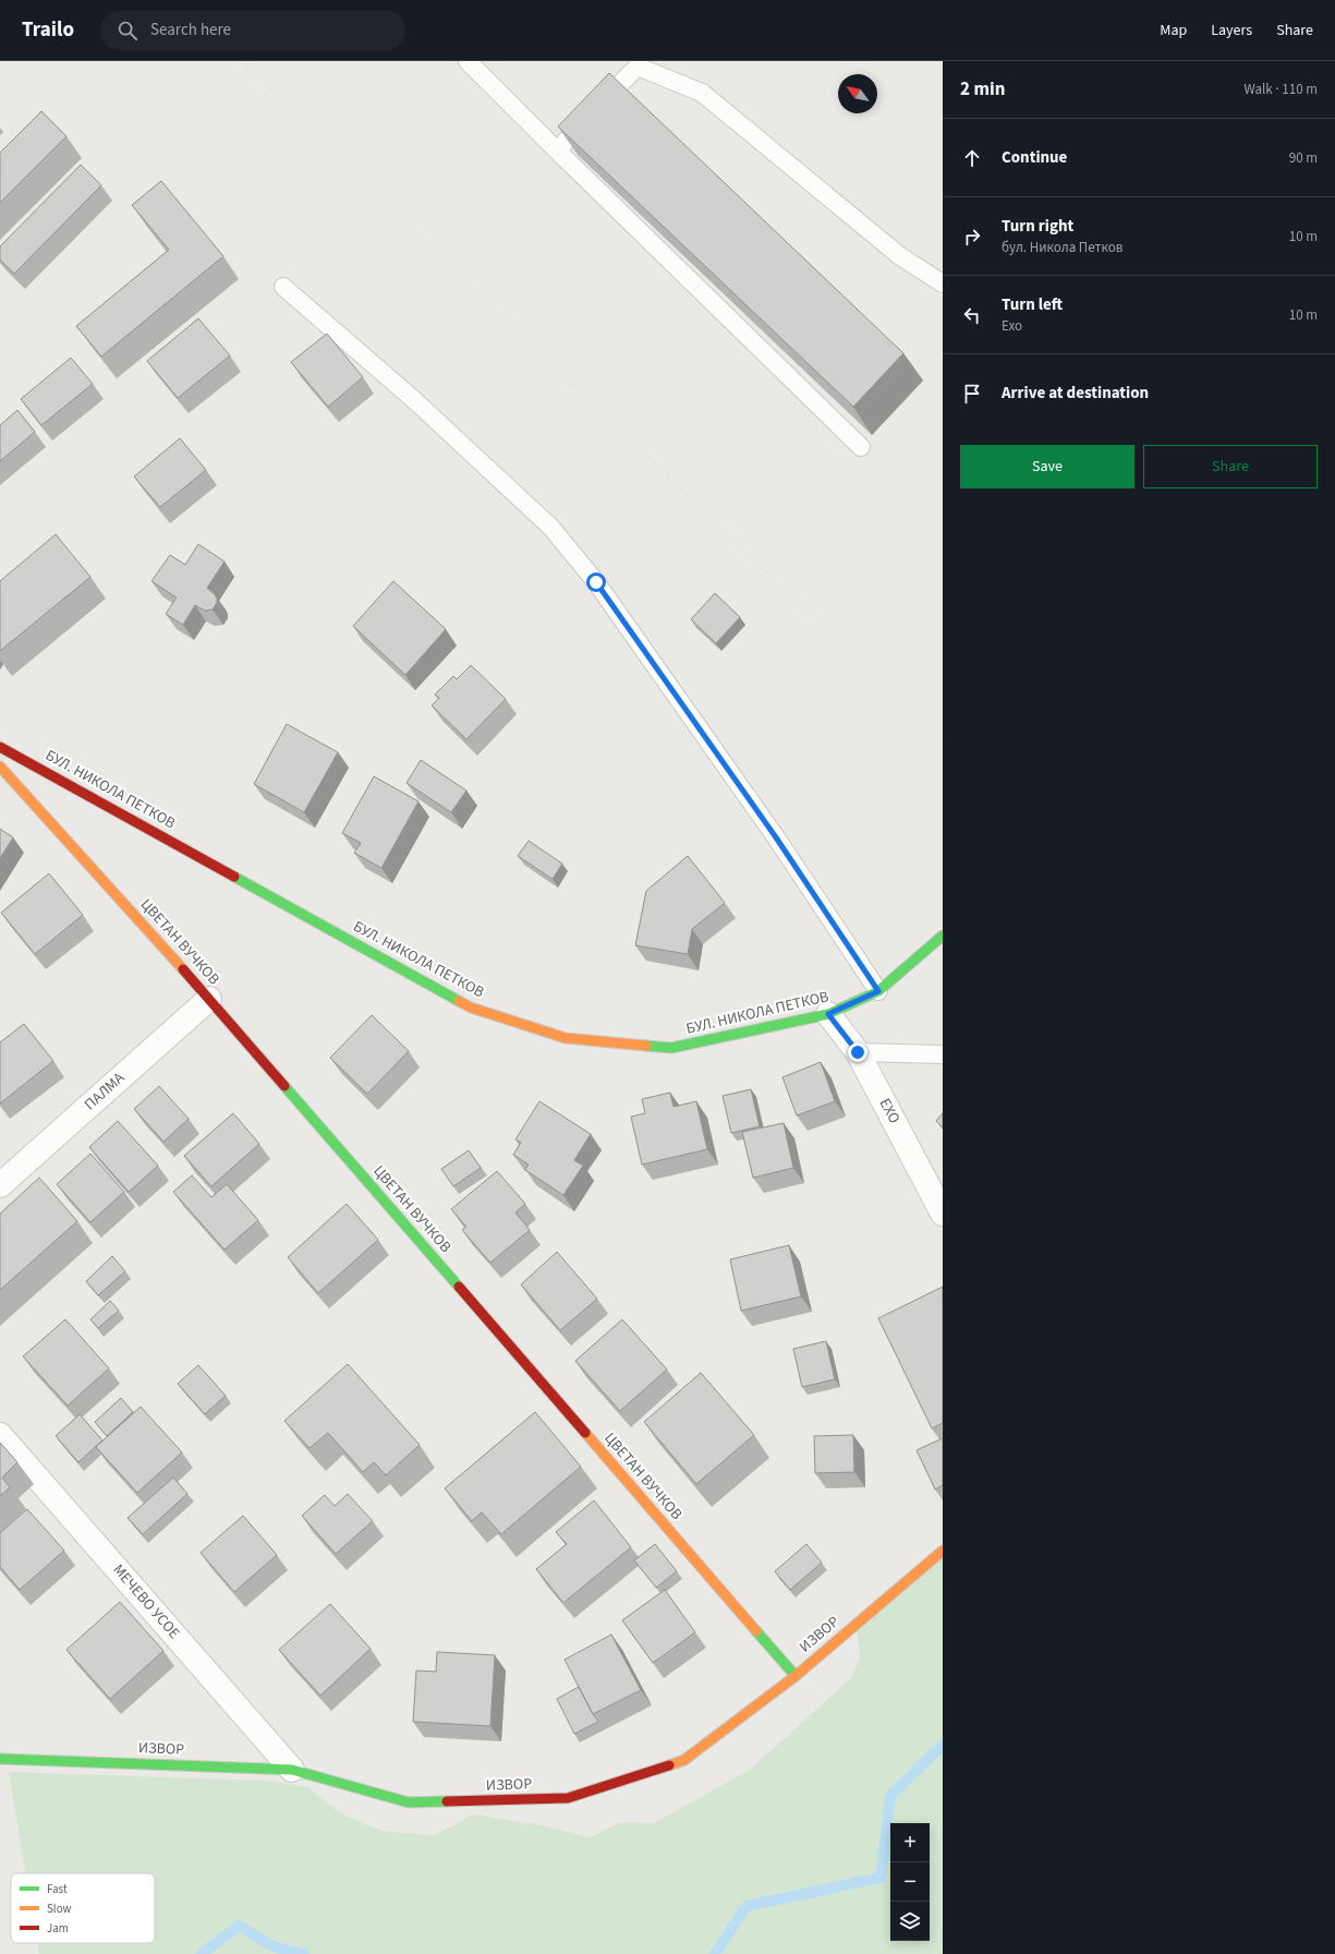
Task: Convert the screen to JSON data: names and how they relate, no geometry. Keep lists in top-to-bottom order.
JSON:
{
  "streets": {
    "street": [
      "БУЛ. НИКОЛА ПЕТКОВ",
      "ЦВЕТАН ВУЧКОВ",
      "ПАЛМА",
      "ЕХО",
      "МЕЧЕВО УСОЕ",
      "ИЗВОР"
    ]
  },
  "crossings": [
    ["БУЛ. НИКОЛА ПЕТКОВ", "ЕХО"],
    ["ЦВЕТАН ВУЧКОВ", "ПАЛМА"],
    ["ЦВЕТАН ВУЧКОВ", "ИЗВОР"],
    ["МЕЧЕВО УСОЕ", "ИЗВОР"]
  ],
  "legend": ["Fast", "Slow", "Jam"],
  "north": "top left",
  "page": {
    "header": "Trailo",
    "search": "Search here",
    "nav": ["Map", "Layers", "Share"],
    "heading": ["2 min", "Walk · 110 m"],
    "list": [
      ["Continue", "90 m"],
      ["Turn right", "бул. Никола Петков", "10 m"],
      ["Turn left", "Ехо", "10 m"],
      "Arrive at destination"
    ],
    "buttons": ["Save", "Share"],
    "map_buttons": ["+", "−"]
  }
}
